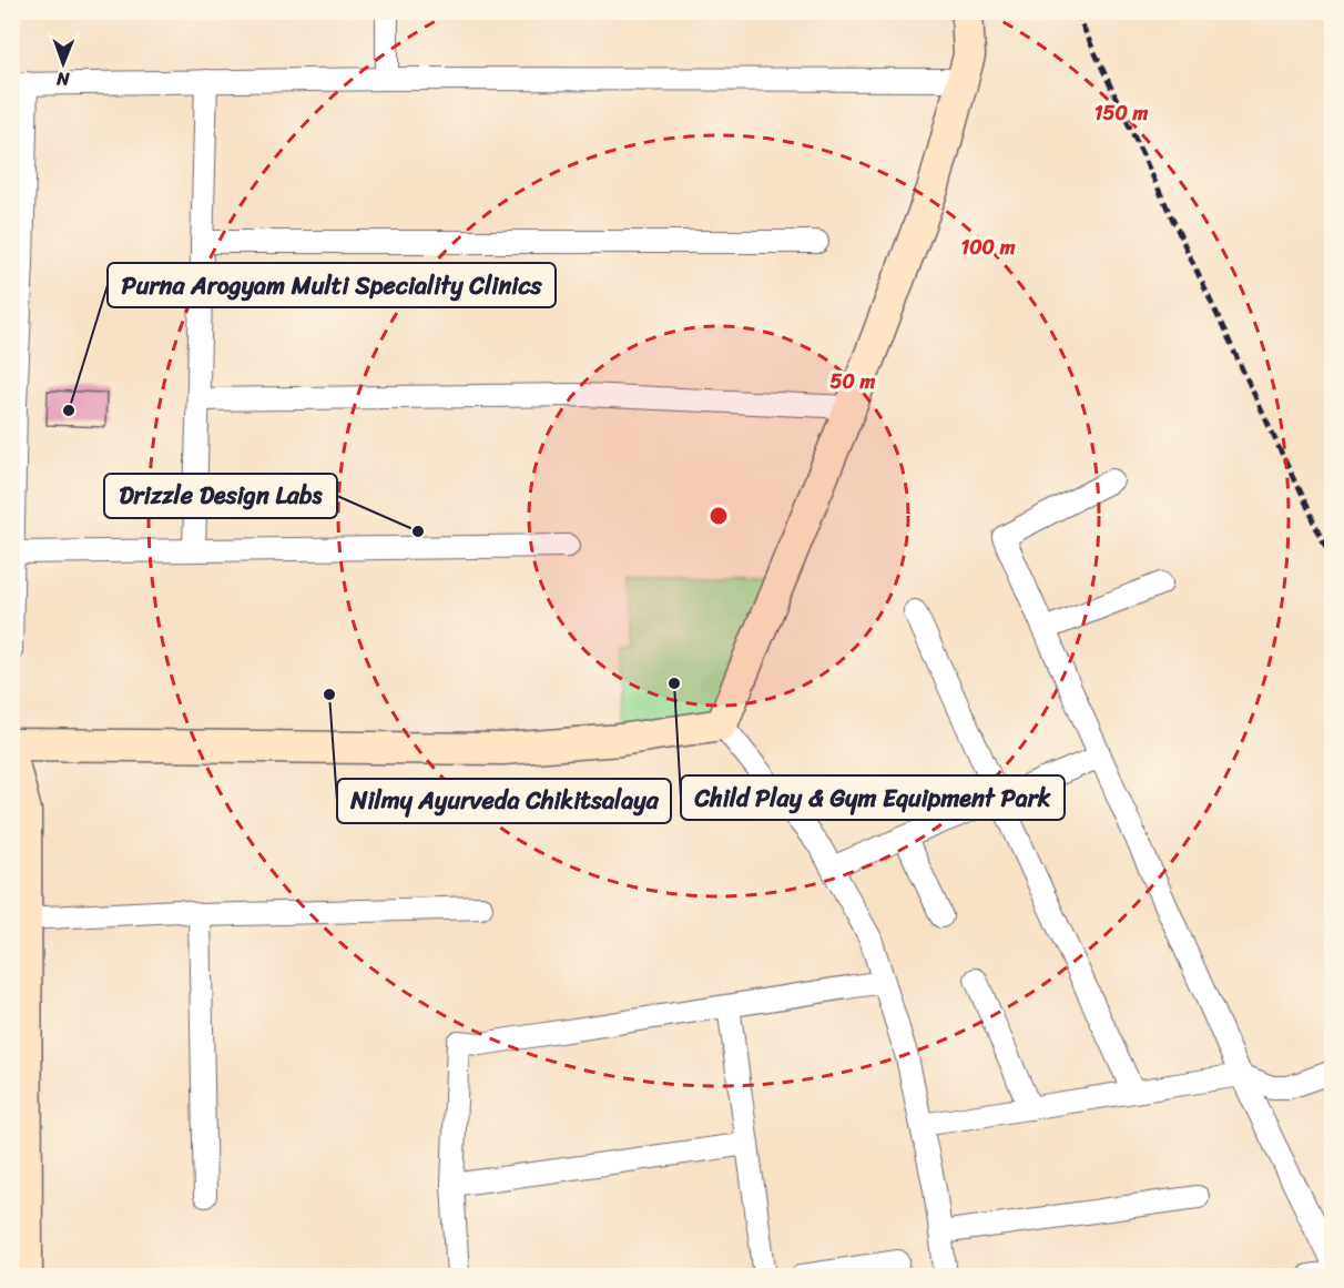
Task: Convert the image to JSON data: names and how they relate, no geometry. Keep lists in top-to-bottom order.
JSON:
{
  "places": [
    "Purna Arogyam Multi Speciality Clinics",
    "Drizzle Design Labs",
    "Child Play & Gym Equipment Park",
    "Nilmy Ayurveda Chikitsalaya"
  ],
  "north": "bottom",
  "rings": ["150 m", "100 m", "50 m"]
}
